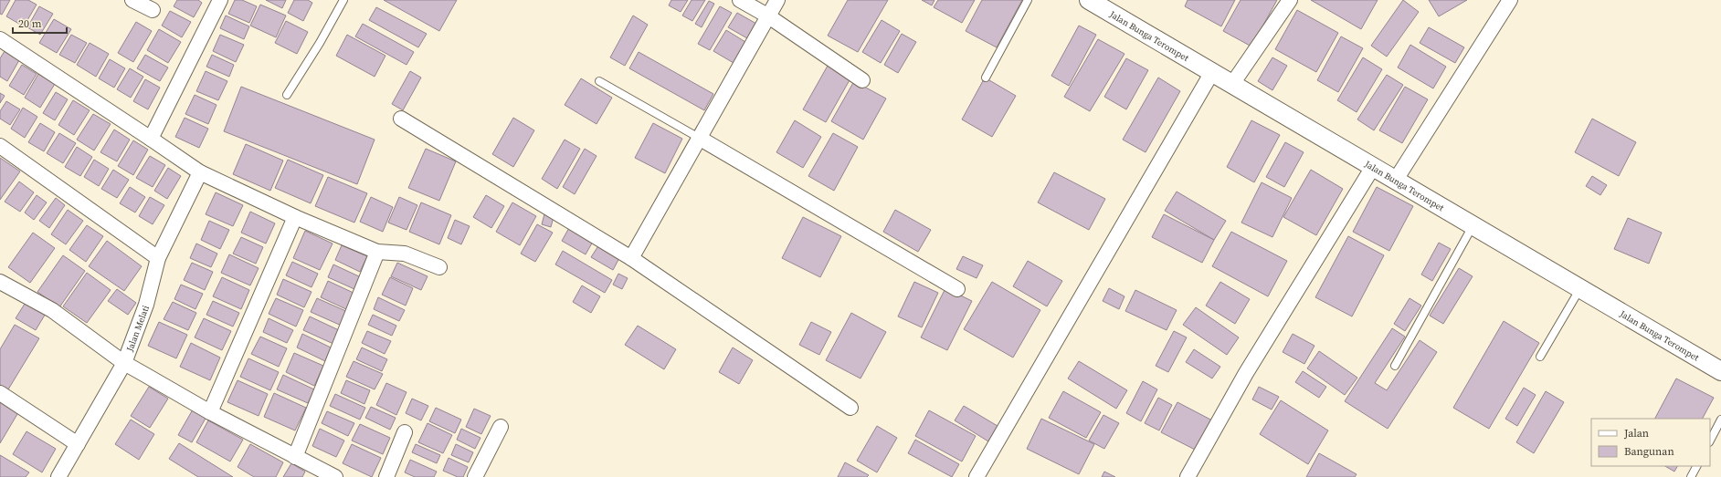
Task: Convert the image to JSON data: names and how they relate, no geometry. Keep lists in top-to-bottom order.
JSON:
{
  "streets": {
    "street": ["Jalan Bunga Terompet", "Jalan Melati"]
  },
  "legend": ["Jalan", "Bangunan"],
  "scale_bar": "20 m"
}
